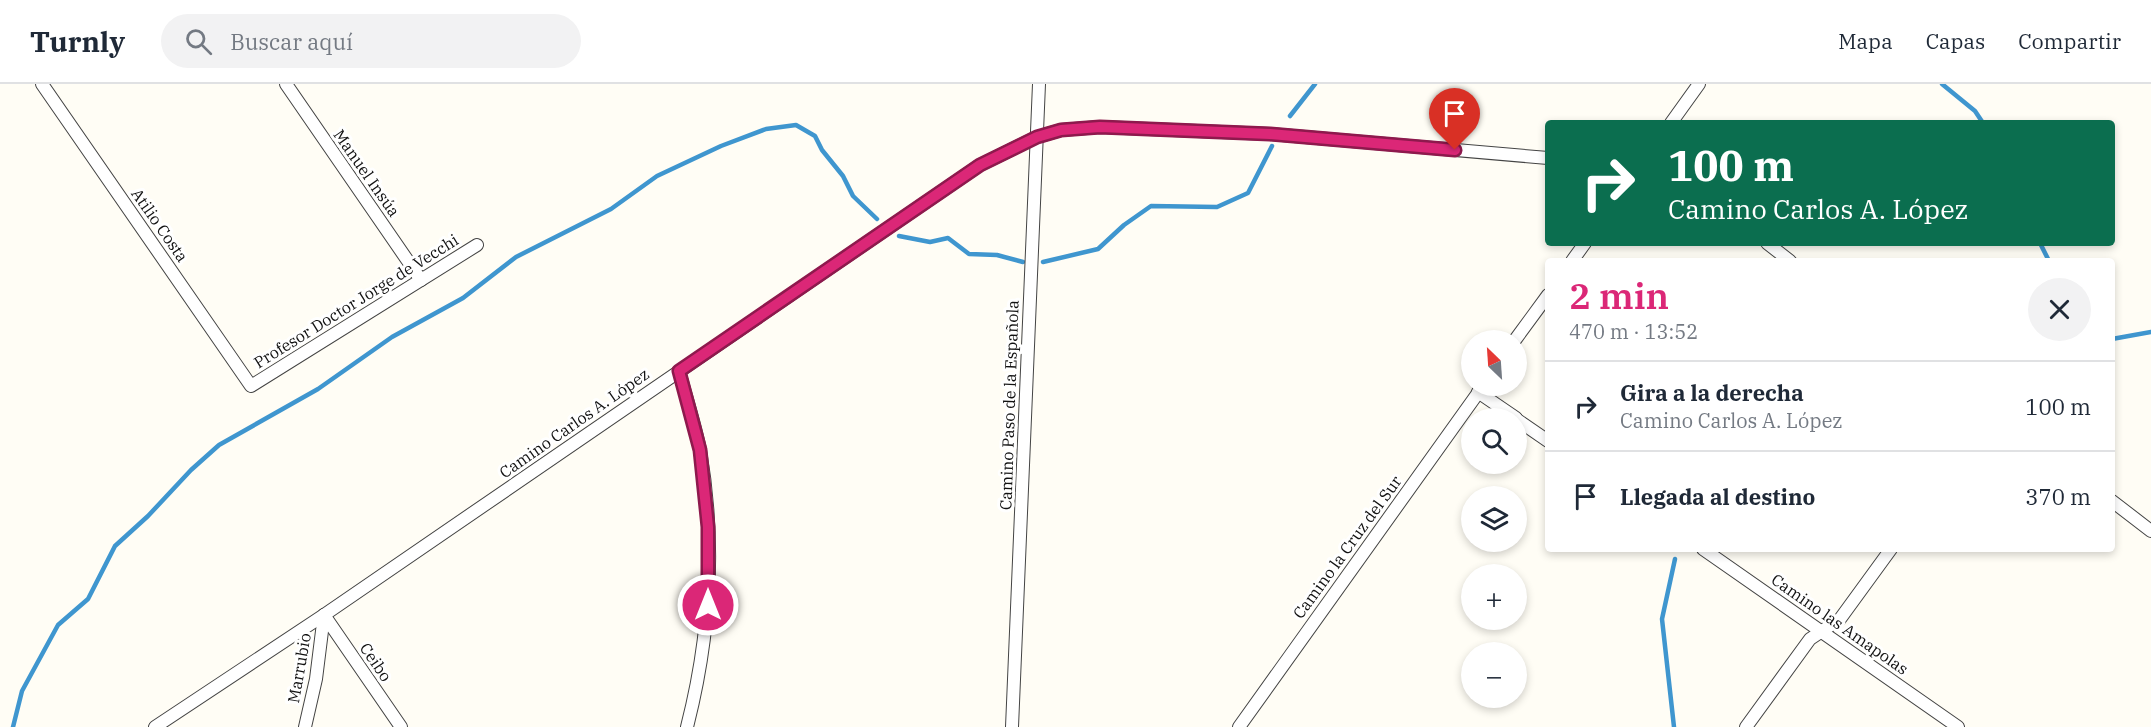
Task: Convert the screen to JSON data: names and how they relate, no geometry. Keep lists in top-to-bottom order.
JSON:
{
  "streets": {
    "street": [
      "Manuel Insúa",
      "Atilio Costa",
      "Profesor Doctor Jorge de Vecchi",
      "Camino Paso de la Española",
      "Camino Carlos A. López",
      "Camino la Cruz del Sur",
      "Camino las Amapolas",
      "Ceibo",
      "Marrubio"
    ]
  },
  "crossings": [
    ["Manuel Insúa", "Profesor Doctor Jorge de Vecchi"],
    ["Atilio Costa", "Profesor Doctor Jorge de Vecchi"],
    ["Camino Paso de la Española", "Camino Carlos A. López"],
    ["Camino Carlos A. López", "Ceibo"],
    ["Camino Carlos A. López", "Marrubio"],
    ["Ceibo", "Marrubio"]
  ],
  "north": "top left",
  "page": {
    "header": "Turnly",
    "search": "Buscar aquí",
    "nav": ["Mapa", "Capas", "Compartir"],
    "turn": ["100 m", "Camino Carlos A. López"],
    "heading": ["2 min", "470 m · 13:52"],
    "map_buttons": ["+", "−"],
    "list": [
      {
        "name": "Gira a la derecha",
        "note": "Camino Carlos A. López",
        "value": "100 m"
      },
      {
        "name": "Llegada al destino",
        "value": "370 m"
      }
    ]
  }
}
